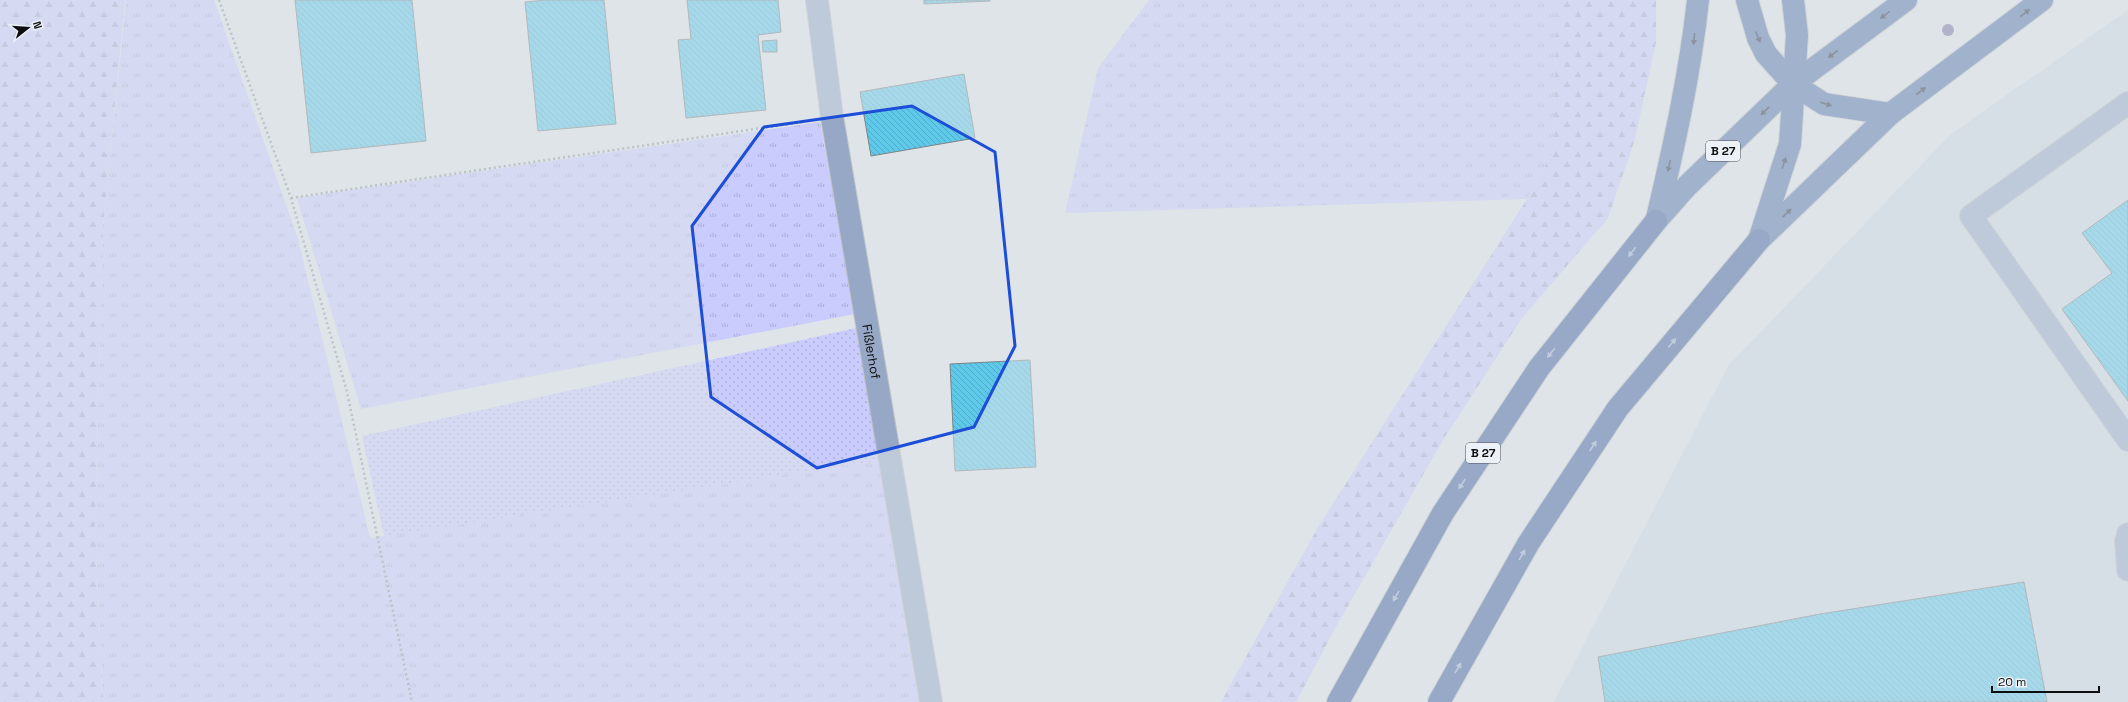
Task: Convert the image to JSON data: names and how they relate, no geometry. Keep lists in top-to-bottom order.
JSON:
{
  "streets": {
    "highway": ["B 27"],
    "street": ["Fißlerhof"]
  },
  "scale_bar": "20 m",
  "north": "right"
}
